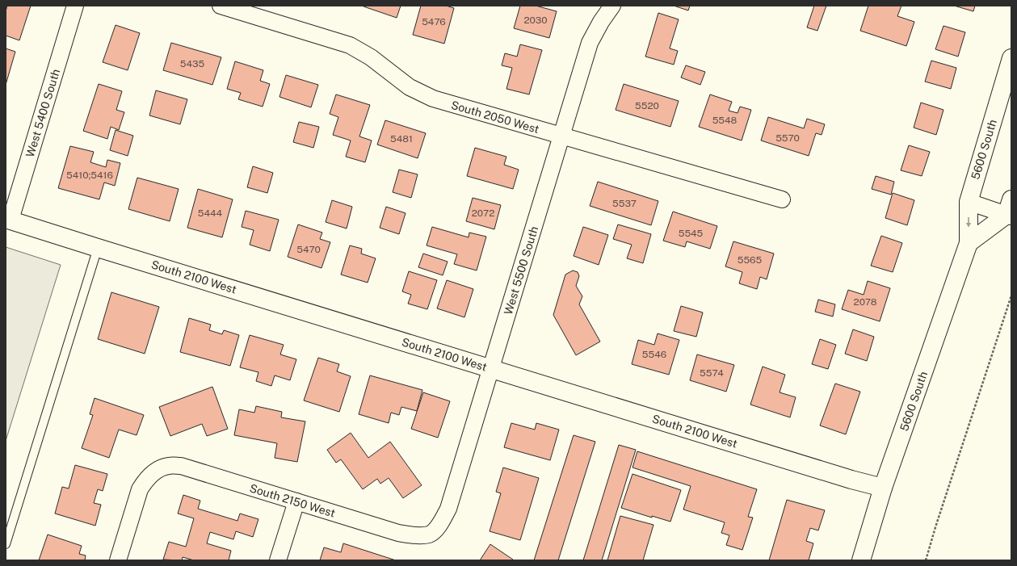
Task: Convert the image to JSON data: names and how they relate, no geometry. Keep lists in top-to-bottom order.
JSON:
{
  "streets": {
    "street": [
      "West 5400 South",
      "South 2050 West",
      "5600 South",
      "West 5500 South",
      "South 2100 West",
      "South 2150 West"
    ]
  },
  "crossings": [
    ["West 5400 South", "South 2100 West"],
    ["South 2050 West", "West 5500 South"],
    ["5600 South", "South 2100 West"],
    ["West 5500 South", "South 2100 West"],
    ["West 5500 South", "South 2150 West"]
  ],
  "house_numbers": [
    "2030",
    "5476",
    "5435",
    "5520",
    "5548",
    "5570",
    "5481",
    "5410;5416",
    "5537",
    "5444",
    "2072",
    "5545",
    "5470",
    "5565",
    "2078",
    "5546",
    "5574"
  ]
}
